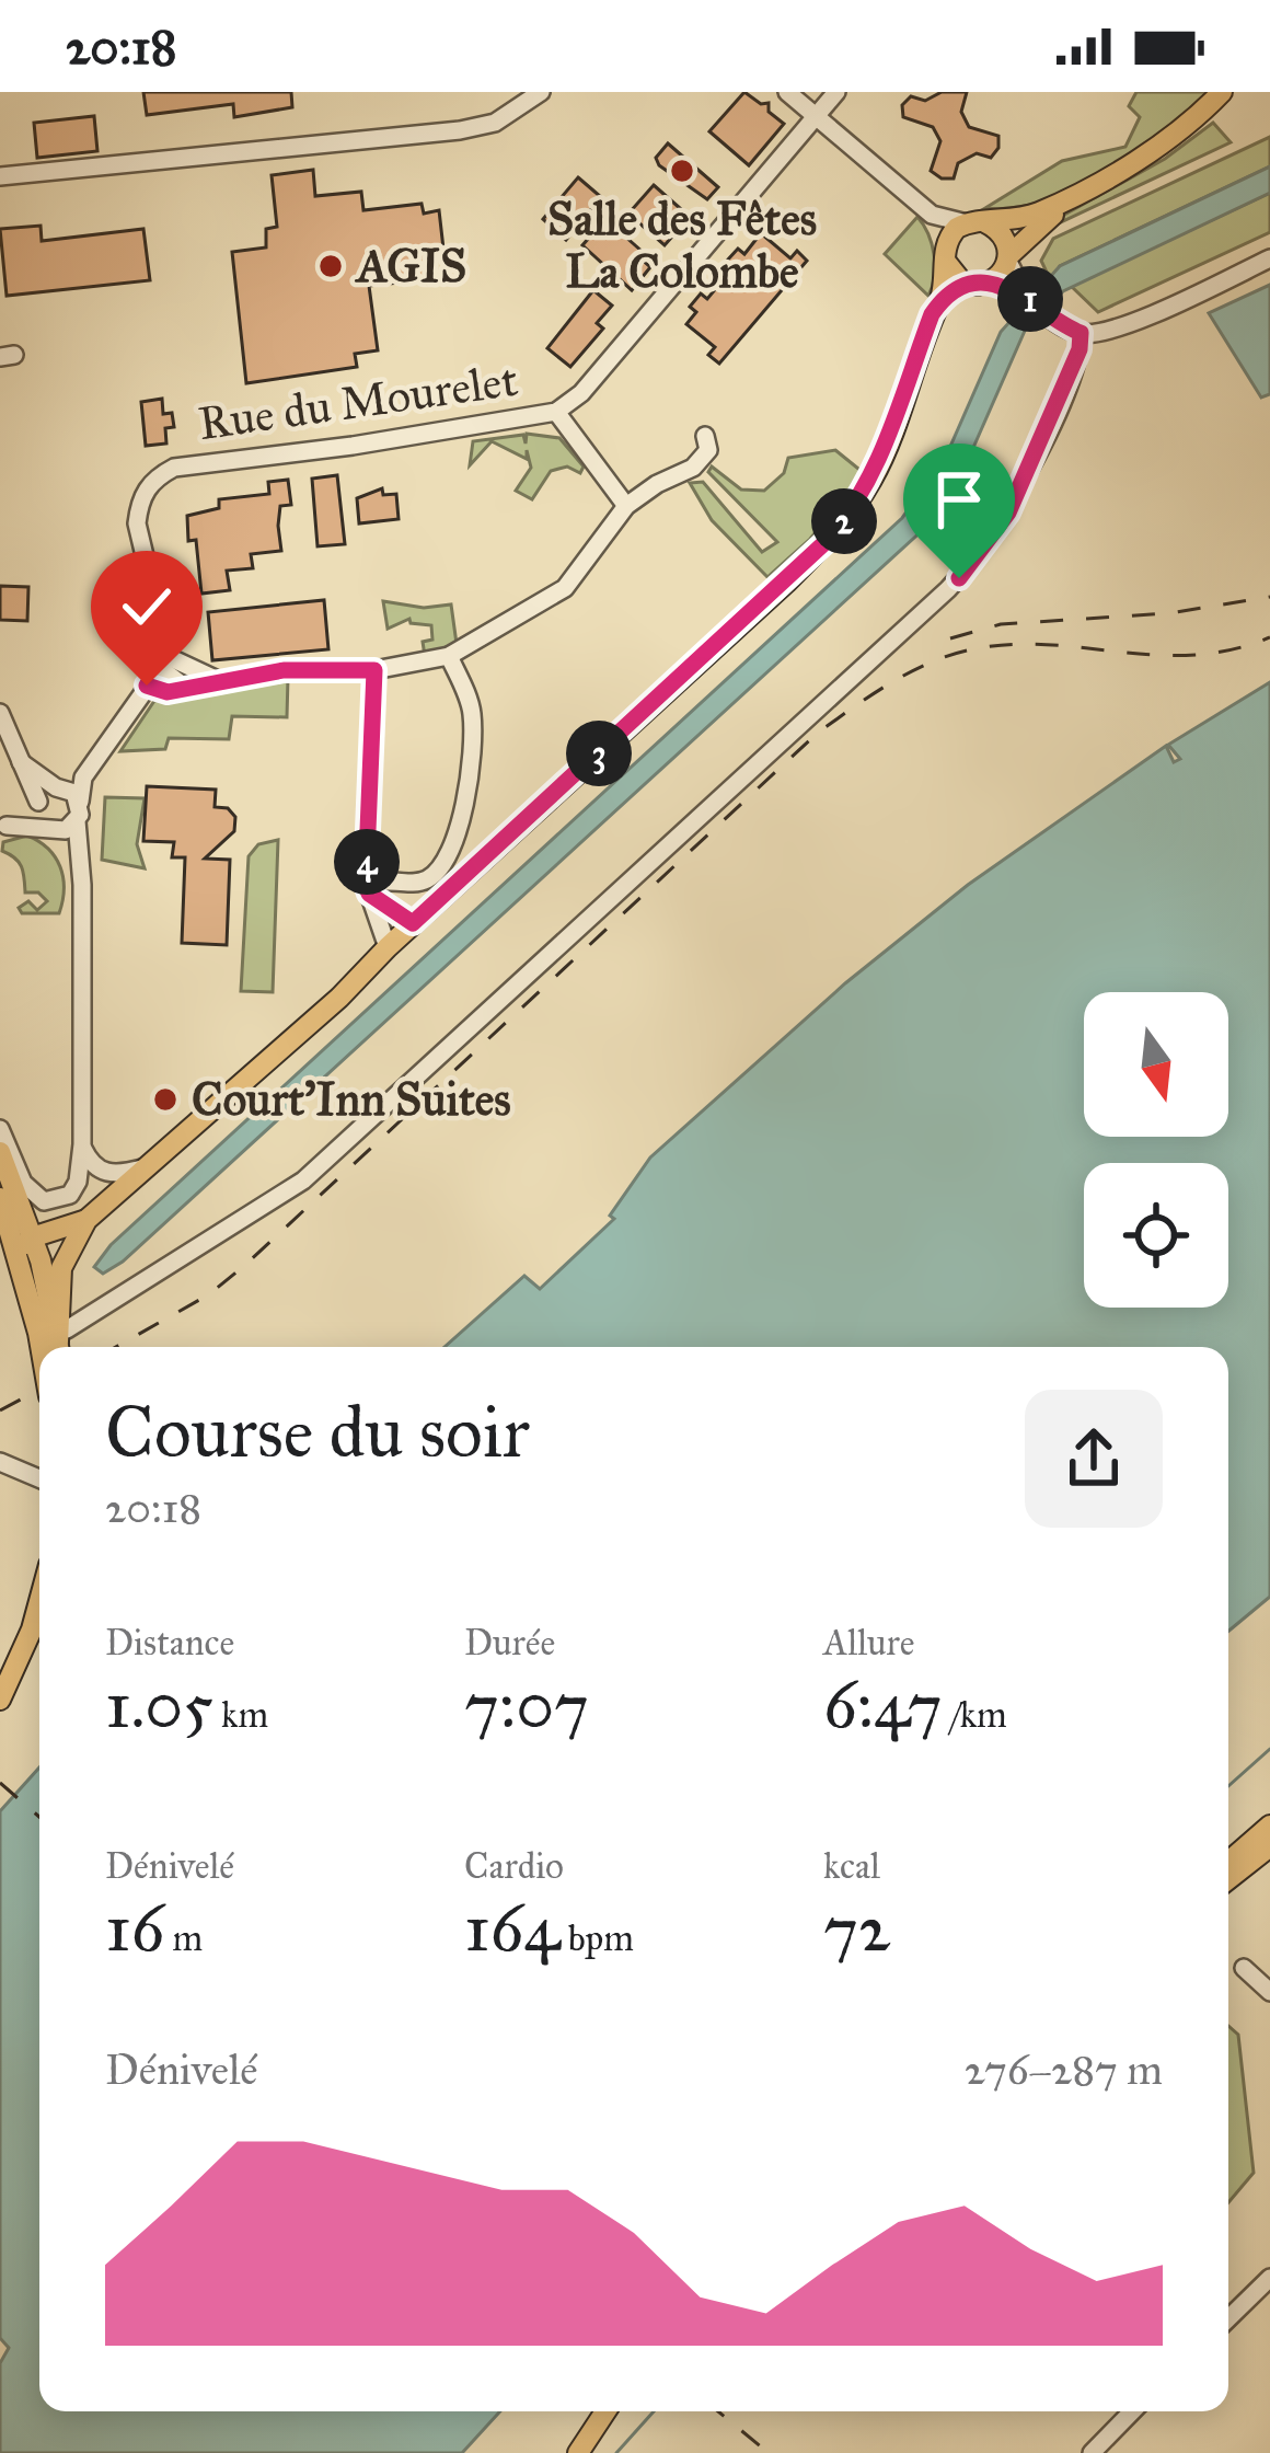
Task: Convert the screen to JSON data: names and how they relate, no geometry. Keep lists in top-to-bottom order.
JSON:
{
  "streets": {
    "street": ["Rue du Mourelet"]
  },
  "places": ["Salle des Fêtes La Colombe", "AGIS", "Court'Inn Suites"],
  "north": "bottom",
  "page": {
    "status": "20:18",
    "pins": [
      "1",
      "2",
      "3",
      "4"
    ],
    "heading": ["Course du soir", "20:18"],
    "stats": [
      ["Distance", "1.05 km"],
      ["Durée", "7:07"],
      ["Allure", "6:47 /km"],
      ["Dénivelé", "16 m"],
      ["Cardio", "164 bpm"],
      ["kcal", "72"]
    ],
    "chart": ["Dénivelé", "276–287 m"]
  }
}
